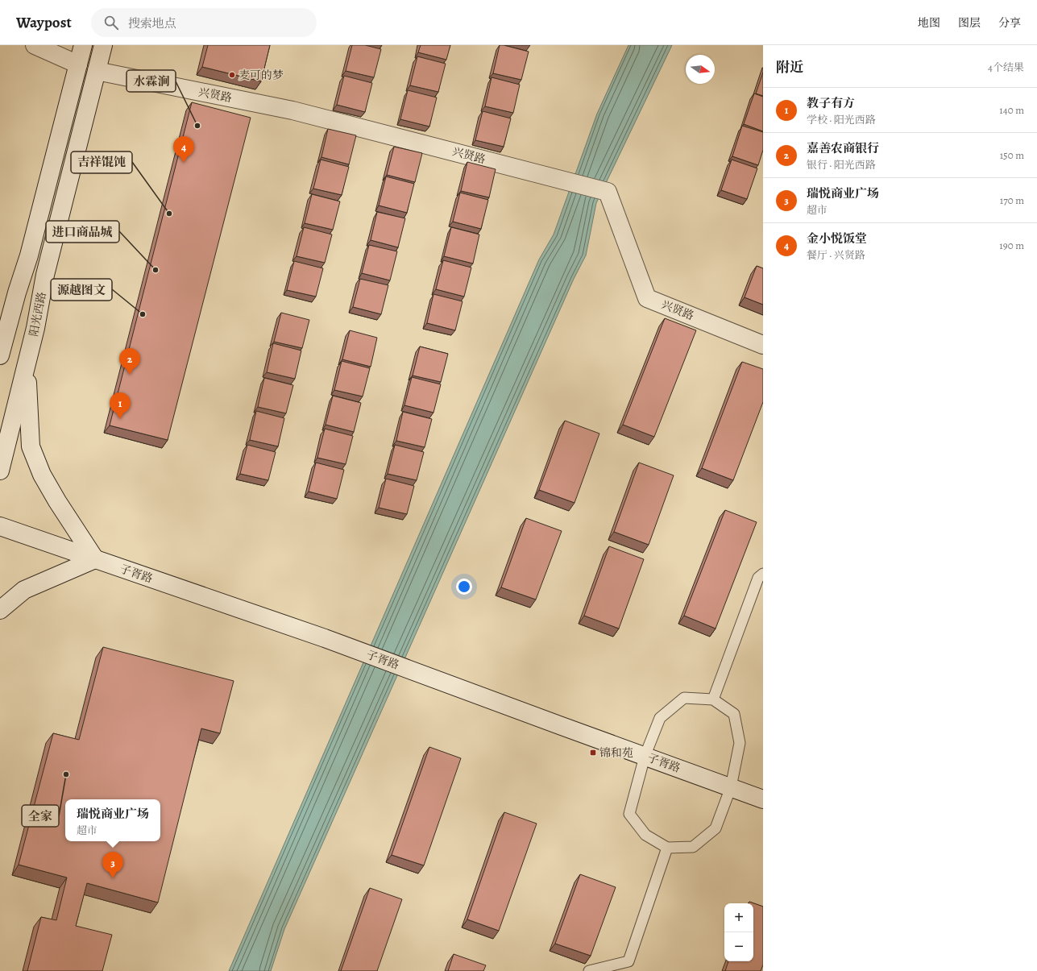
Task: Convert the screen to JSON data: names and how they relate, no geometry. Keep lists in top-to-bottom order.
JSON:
{
  "streets": {
    "street": ["兴贤路", "阳光西路", "子胥路"]
  },
  "crossings": [
    ["兴贤路", "阳光西路"]
  ],
  "places": {
    "other": [
      "麦可的梦",
      "水霖涧",
      "吉祥馄饨",
      "进口商品城",
      "源越图文",
      "全家"
    ],
    "transit": ["锦和苑"]
  },
  "north": "right",
  "page": {
    "header": "Waypost",
    "search": "搜索地点",
    "nav": ["地图", "图层", "分享"],
    "heading": ["附近", "4个结果"],
    "list": [
      {
        "mark": "1",
        "name": "教子有方",
        "note": "学校 · 阳光西路",
        "value": "140 m"
      },
      {
        "mark": "2",
        "name": "嘉善农商银行",
        "note": "银行 · 阳光西路",
        "value": "150 m"
      },
      {
        "mark": "3",
        "name": "瑞悦商业广场",
        "note": "超市",
        "value": "170 m"
      },
      {
        "mark": "4",
        "name": "金小悦饭堂",
        "note": "餐厅 · 兴贤路",
        "value": "190 m"
      }
    ],
    "pins": [
      "4",
      "2",
      "1",
      "3"
    ],
    "popup": ["瑞悦商业广场", "超市"],
    "map_buttons": ["+", "−"]
  }
}
